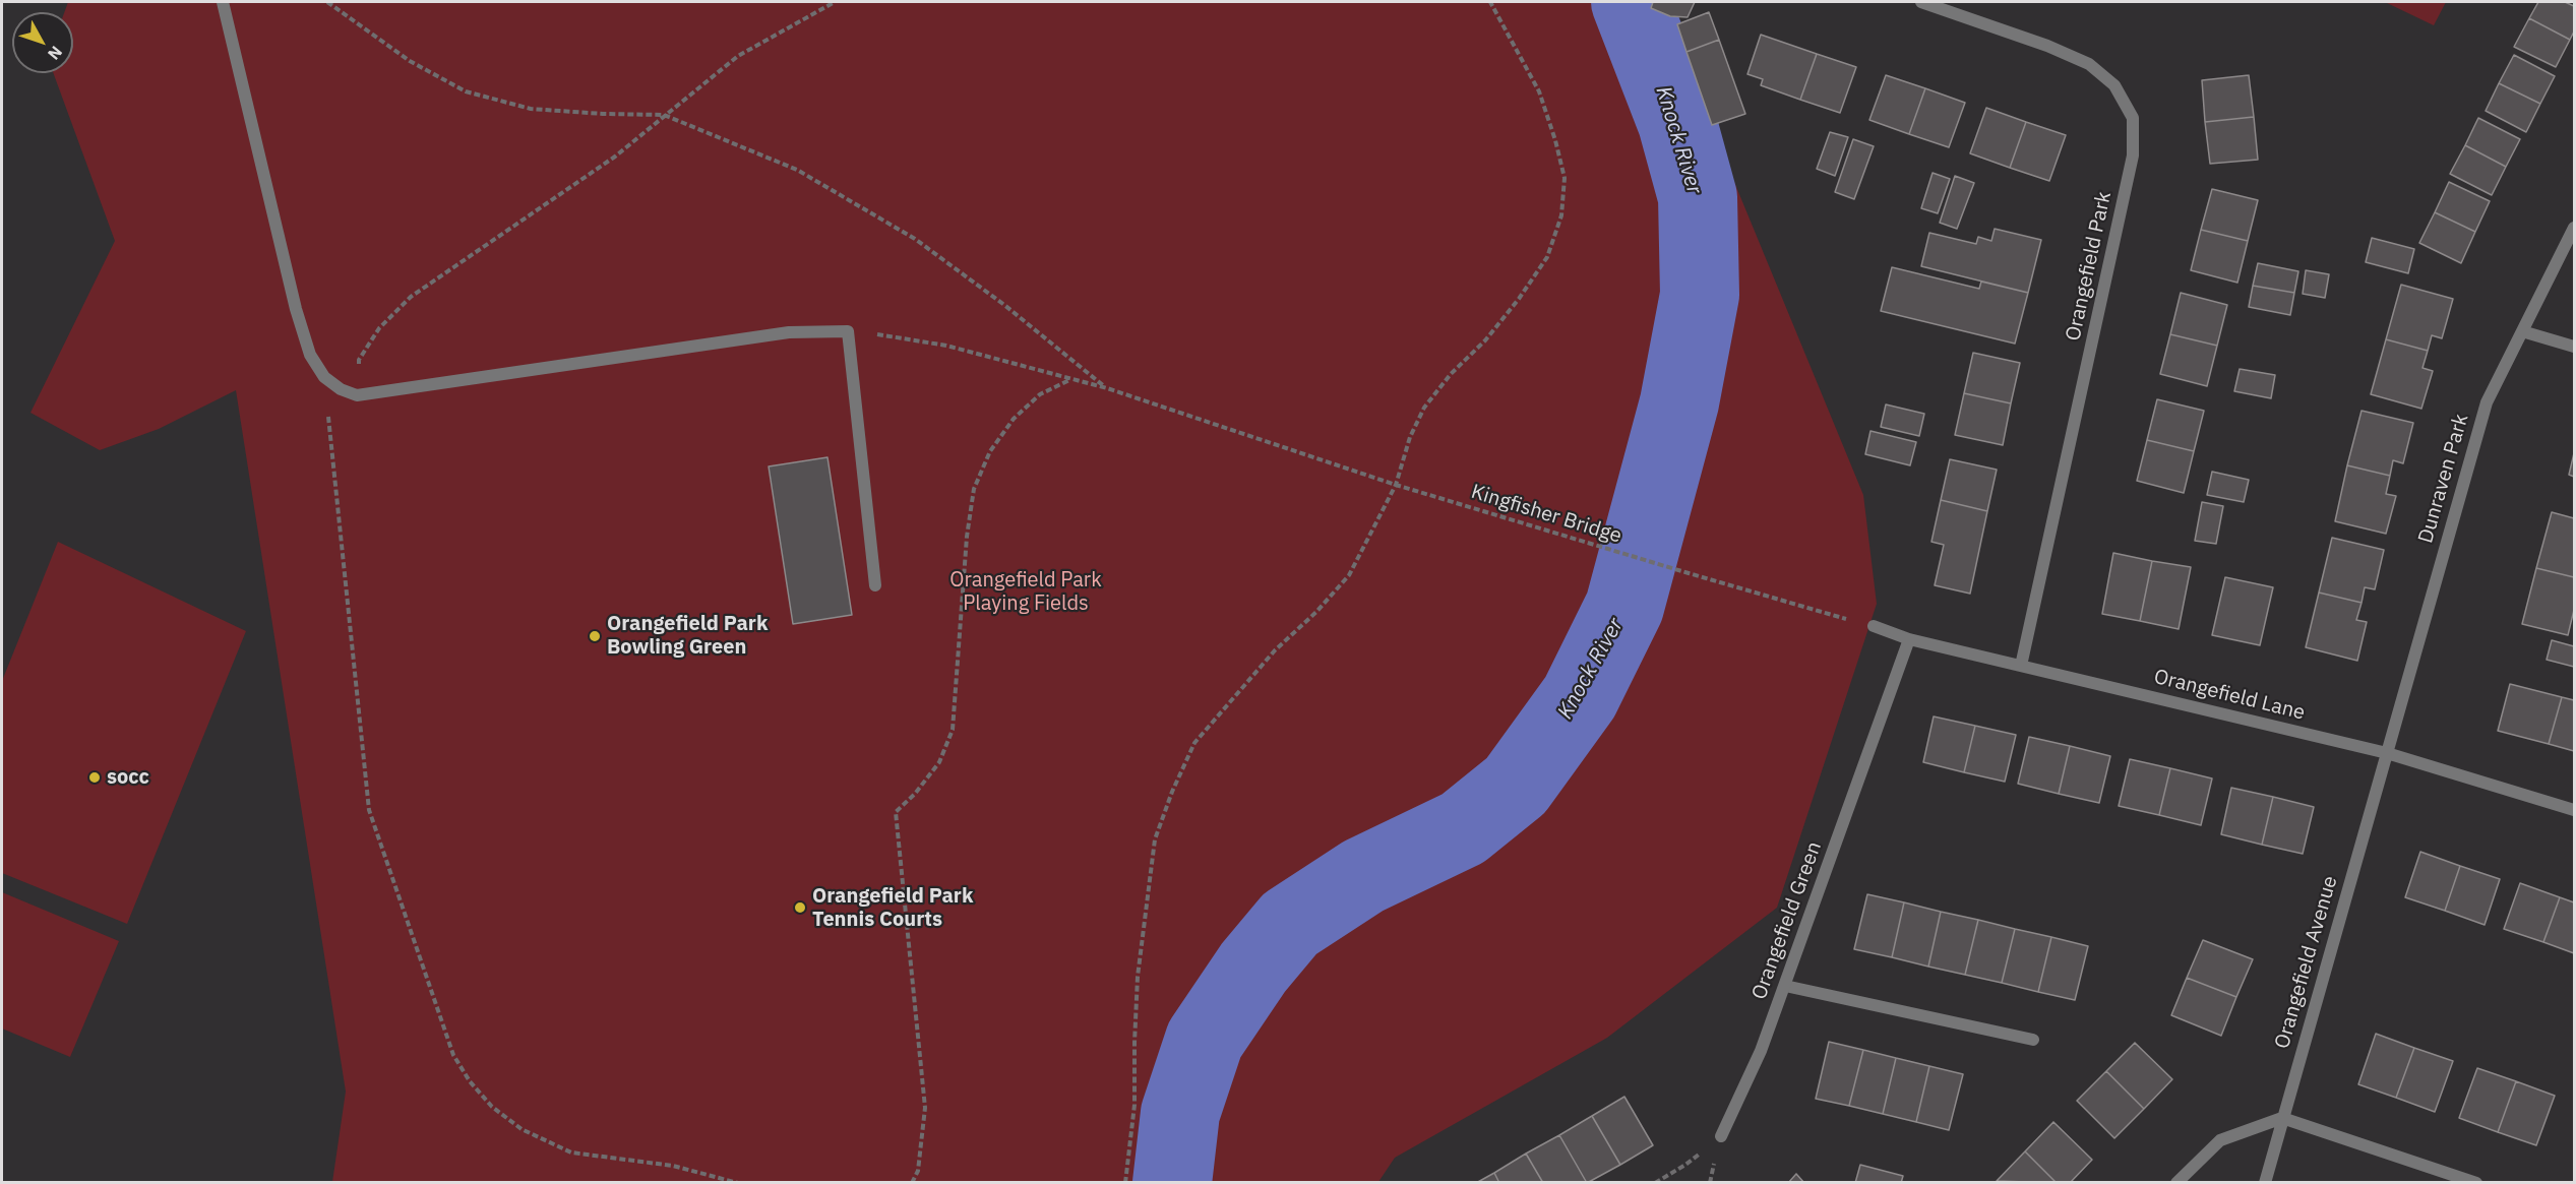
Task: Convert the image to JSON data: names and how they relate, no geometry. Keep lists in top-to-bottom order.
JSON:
{
  "streets": {
    "street": [
      "Orangefield Park",
      "Dunraven Park",
      "Orangefield Lane",
      "Orangefield Green",
      "Orangefield Avenue"
    ],
    "path": ["Kingfisher Bridge"]
  },
  "crossings": [
    ["Orangefield Park", "Orangefield Lane"],
    ["Dunraven Park", "Orangefield Lane"],
    ["Dunraven Park", "Orangefield Avenue"],
    ["Kingfisher Bridge", "Orangefield Lane"],
    ["Orangefield Lane", "Orangefield Green"],
    ["Orangefield Lane", "Orangefield Avenue"]
  ],
  "water": ["Knock River"],
  "parks": ["Orangefield Park Playing Fields"],
  "places": ["Orangefield Park Bowling Green", "socc", "Orangefield Park Tennis Courts"],
  "north": "bottom right"
}
